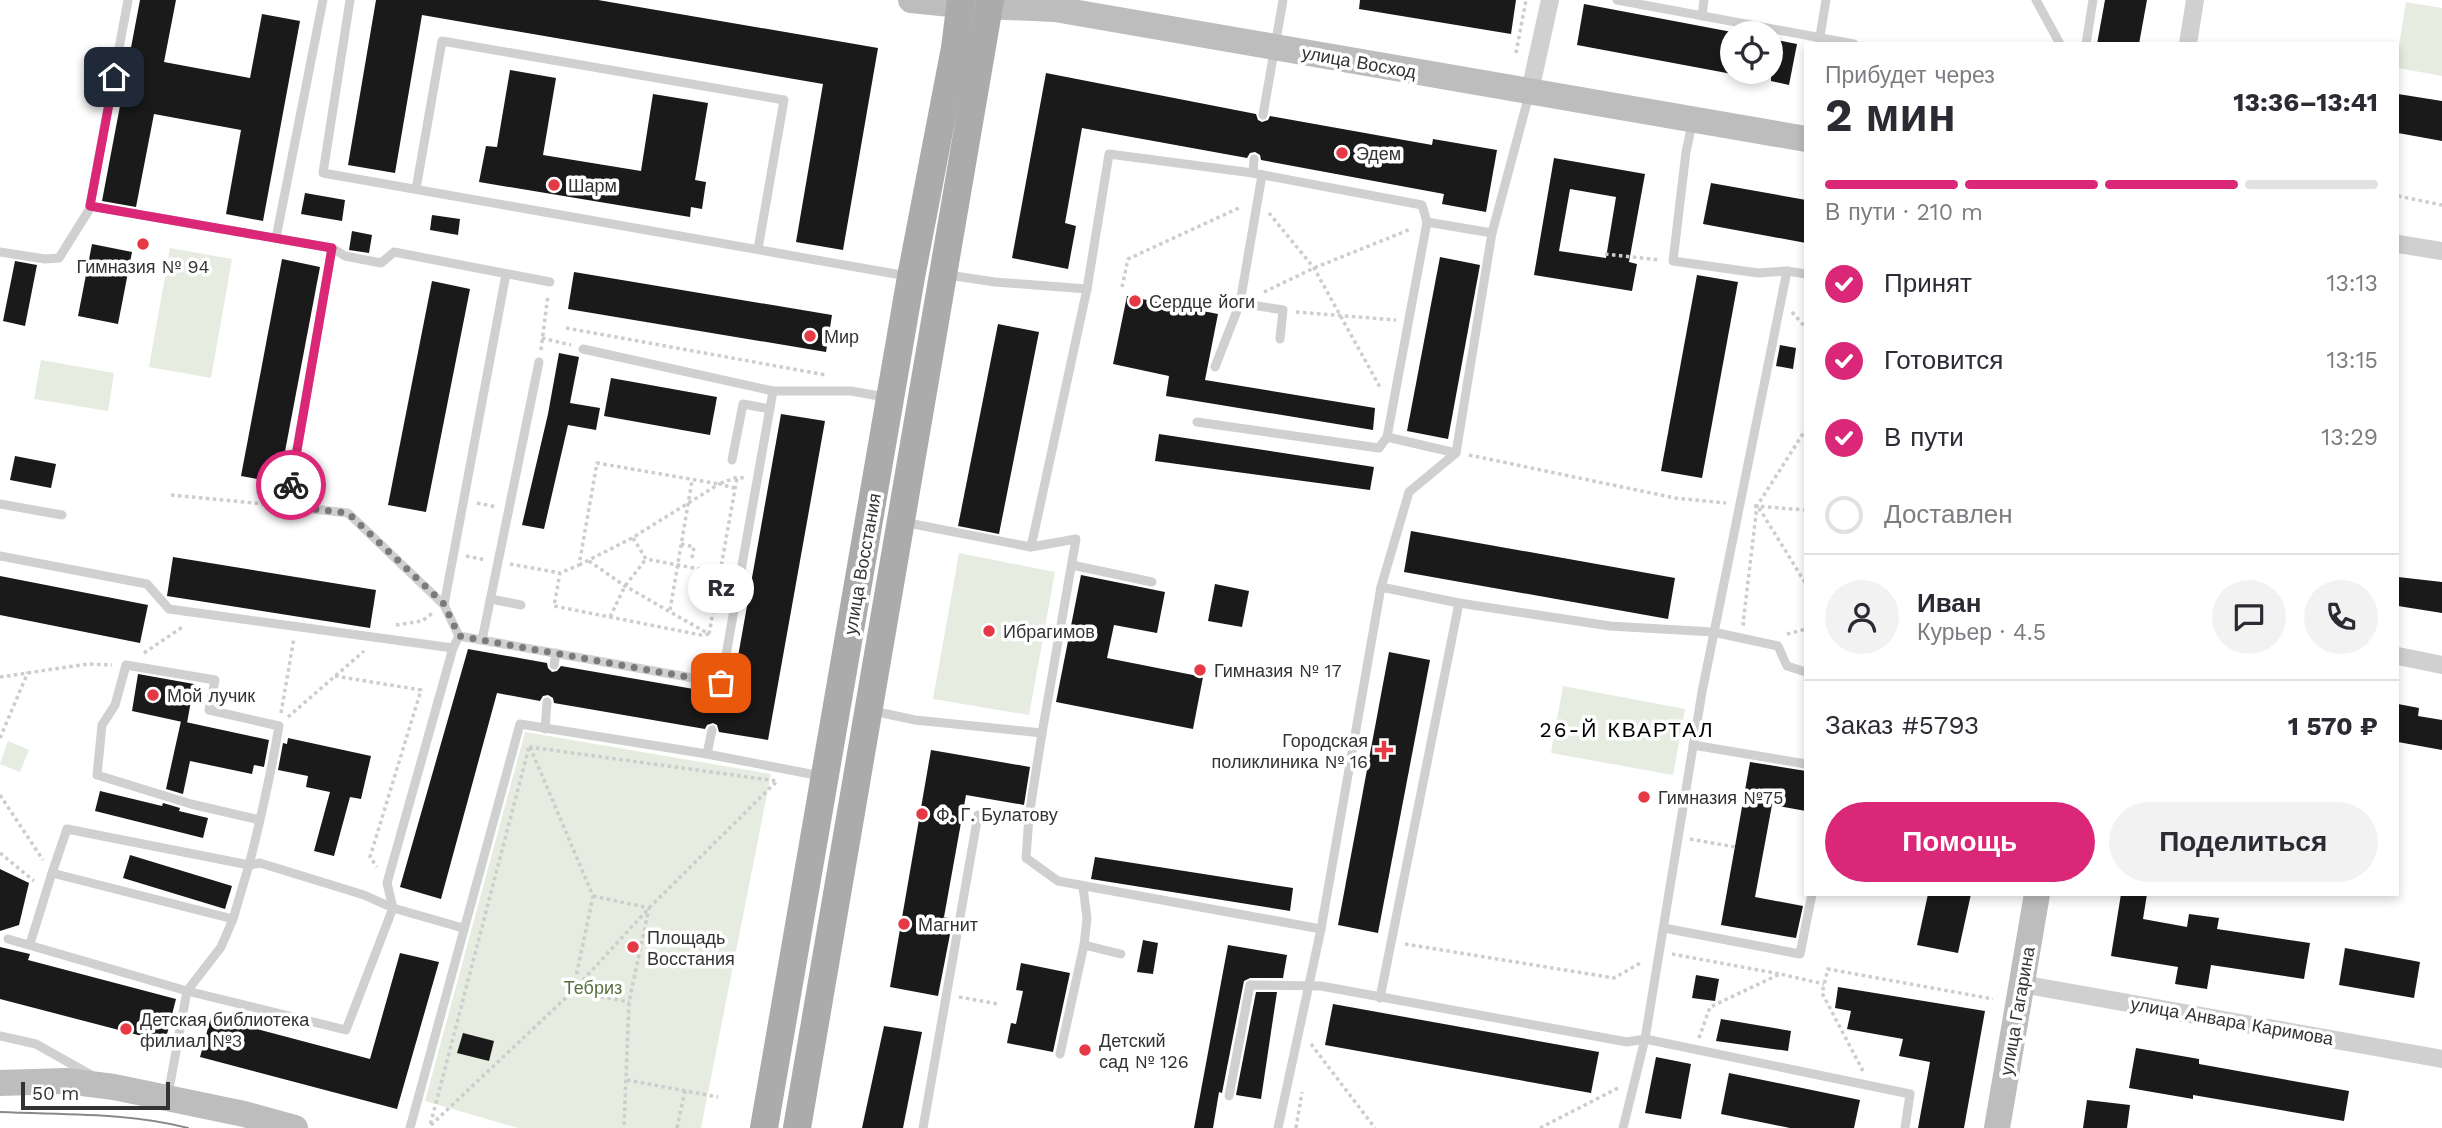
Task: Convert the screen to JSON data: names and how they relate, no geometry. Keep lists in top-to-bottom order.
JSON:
{
  "streets": {
    "main road": ["улица Восстания"],
    "street": ["улица Восход", "улица Гагарина", "улица Анвара Каримова"]
  },
  "crossings": [
    ["улица Восход", "улица Восстания"],
    ["улица Гагарина", "улица Анвара Каримова"]
  ],
  "districts": ["26-Й КВАРТАЛ"],
  "parks": ["Тебриз"],
  "places": {
    "other": [
      "Эдем",
      "Шарм",
      "Гимназия № 94",
      "Сердце йоги",
      "Мир",
      "Ибрагимов",
      "Гимназия № 17",
      "Rz",
      "Мой лучик",
      "Гимназия №75",
      "Ф. Г. Булатову",
      "Магнит",
      "Площадь Восстания",
      "Детская библиотека филиал №3",
      "Детский сад № 126"
    ],
    "health": ["Городская поликлиника № 16"]
  },
  "scale_bar": "50 m",
  "page": {
    "heading": ["2 мин", "Прибудет через", "13:36–13:41"],
    "panel": [
      "Иван",
      "Курьер · 4.5",
      "Заказ #5793",
      "1 570 ₽"
    ],
    "bar": "В пути · 210 m",
    "list": [
      ["Принят", "13:13"],
      ["Готовится", "13:15"],
      ["В пути", "13:29"],
      "Доставлен"
    ],
    "bubble": "Rz",
    "buttons": ["Помощь", "Поделиться"],
    "scale": "50 m"
  }
}
